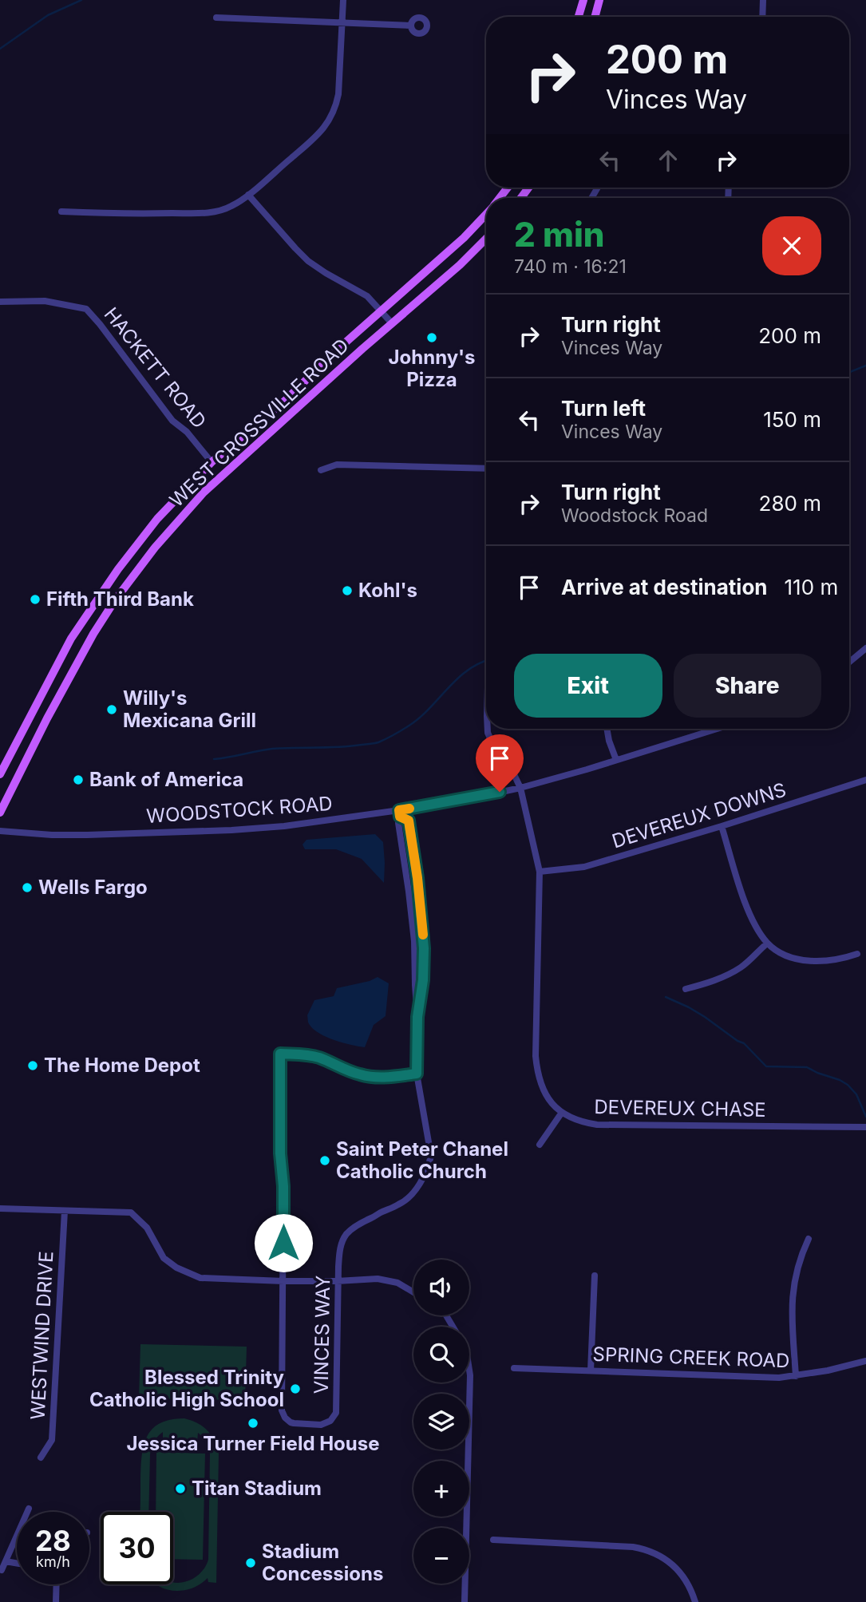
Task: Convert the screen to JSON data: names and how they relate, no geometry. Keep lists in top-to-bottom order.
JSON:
{
  "streets": {
    "main road": ["WEST CROSSVILLE ROAD"],
    "street": [
      "HACKETT ROAD",
      "WOODSTOCK ROAD",
      "DEVEREUX DOWNS",
      "DEVEREUX CHASE",
      "VINCES WAY",
      "WESTWIND DRIVE",
      "SPRING CREEK ROAD"
    ]
  },
  "crossings": [
    ["HACKETT ROAD", "WEST CROSSVILLE ROAD"],
    ["WOODSTOCK ROAD", "VINCES WAY"]
  ],
  "places": [
    "Johnny's Pizza",
    "Kohl's",
    "Fifth Third Bank",
    "Willy's Mexicana Grill",
    "Bank of America",
    "Wells Fargo",
    "The Home Depot",
    "Saint Peter Chanel Catholic Church",
    "Blessed Trinity Catholic High School",
    "Jessica Turner Field House",
    "Titan Stadium",
    "Stadium Concessions"
  ],
  "page": {
    "turn": ["200 m", "Vinces Way"],
    "heading": ["2 min", "740 m · 16:21"],
    "list": [
      {
        "name": "Turn right",
        "note": "Vinces Way",
        "value": "200 m"
      },
      {
        "name": "Turn left",
        "note": "Vinces Way",
        "value": "150 m"
      },
      {
        "name": "Turn right",
        "note": "Woodstock Road",
        "value": "280 m"
      },
      {
        "name": "Arrive at destination",
        "value": "110 m"
      }
    ],
    "buttons": ["Exit", "Share"],
    "map_buttons": ["+", "−"],
    "speed": "28 km/h",
    "limit": "30"
  }
}
